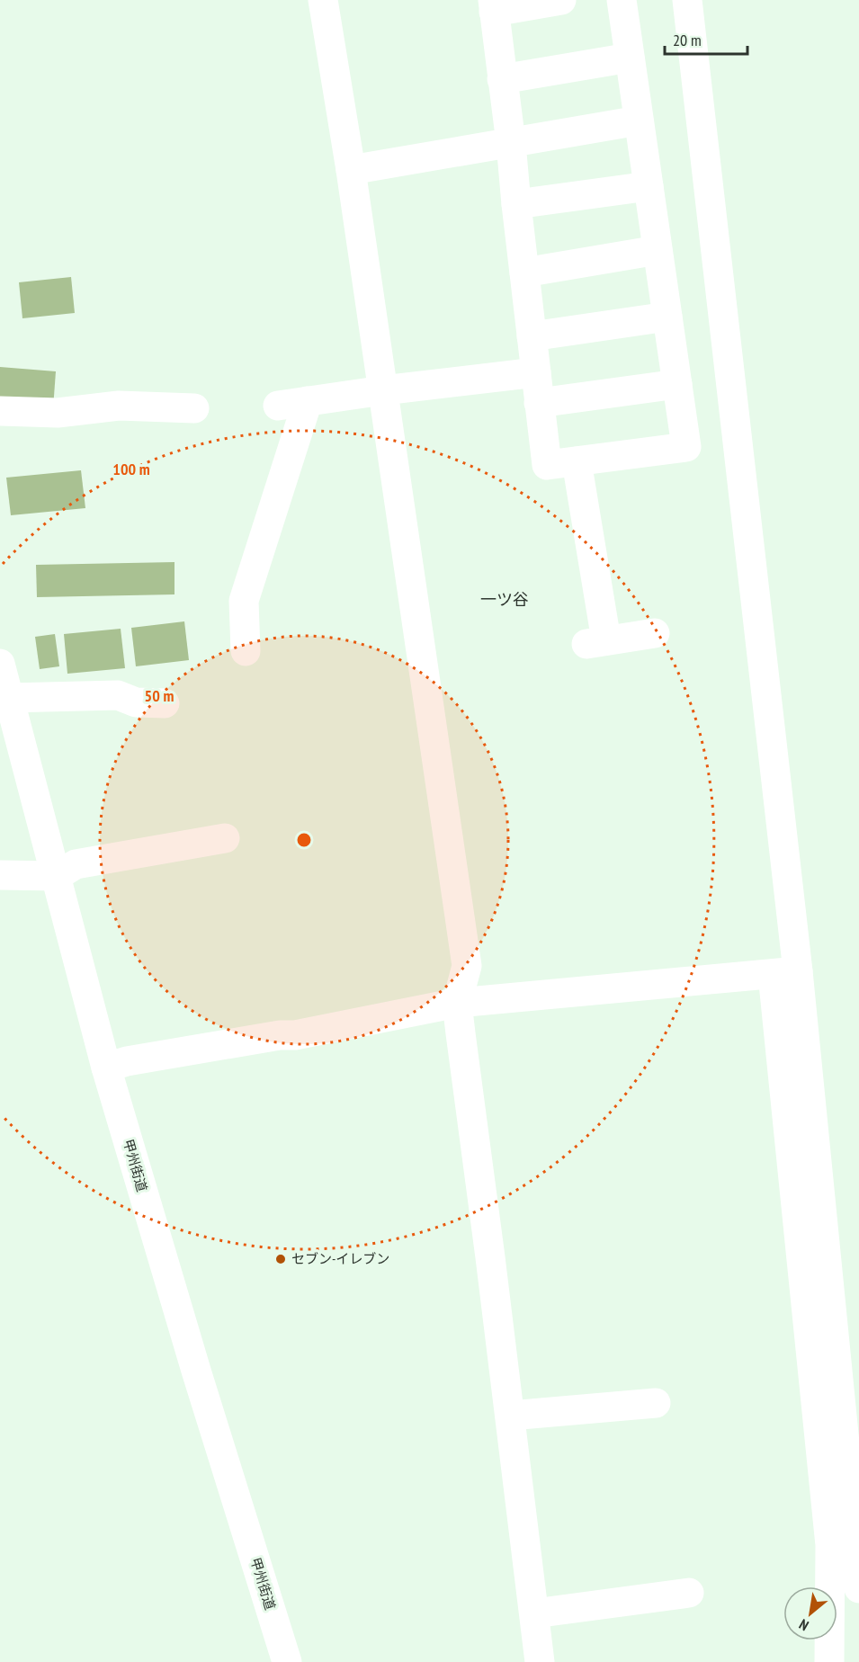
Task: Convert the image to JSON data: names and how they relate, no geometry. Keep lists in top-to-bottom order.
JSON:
{
  "streets": {
    "main road": ["甲州街道"]
  },
  "districts": ["一ツ谷"],
  "places": ["セブン-イレブン"],
  "scale_bar": "20 m",
  "north": "bottom left",
  "rings": ["100 m", "50 m"]
}
